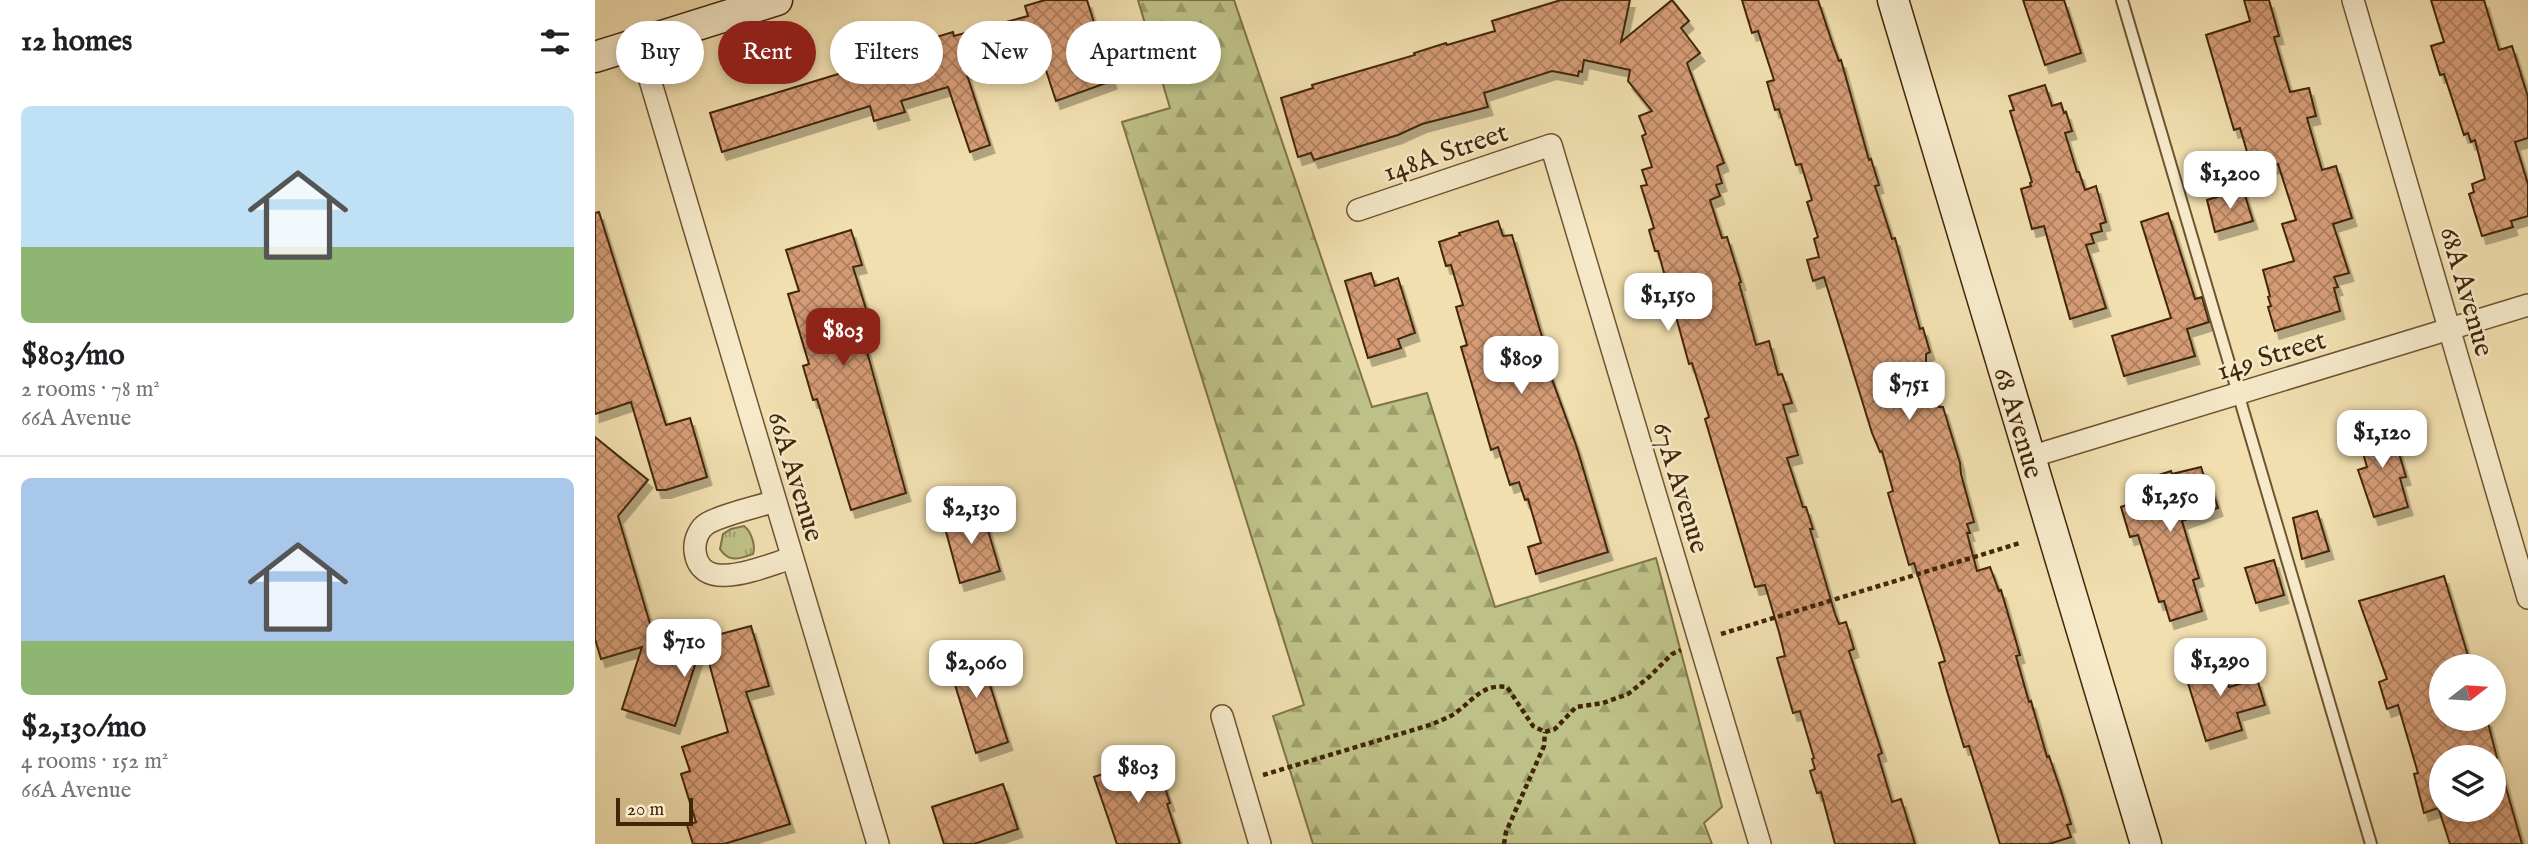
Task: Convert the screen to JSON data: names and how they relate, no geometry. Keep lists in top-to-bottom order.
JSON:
{
  "streets": {
    "street": [
      "148A Street",
      "68A Avenue",
      "149 Street",
      "68 Avenue",
      "66A Avenue",
      "67A Avenue"
    ]
  },
  "crossings": [
    ["148A Street", "67A Avenue"],
    ["68A Avenue", "149 Street"],
    ["149 Street", "68 Avenue"]
  ],
  "scale_bar": "20 m",
  "north": "right",
  "page": {
    "heading": "12 homes",
    "chip": [
      "Buy",
      "Rent",
      "Filters",
      "New",
      "Apartment"
    ],
    "list": [
      {
        "name": "$803/mo",
        "note": "2 rooms · 78 m² · 66A Avenue"
      },
      {
        "name": "$2,130/mo",
        "note": "4 rooms · 152 m² · 66A Avenue"
      }
    ],
    "price": [
      "$1,200",
      "$1,150",
      "$803",
      "$809",
      "$751",
      "$1,120",
      "$1,250",
      "$2,130",
      "$710",
      "$1,290",
      "$2,060",
      "$803"
    ],
    "scale": "20 m"
  }
}
